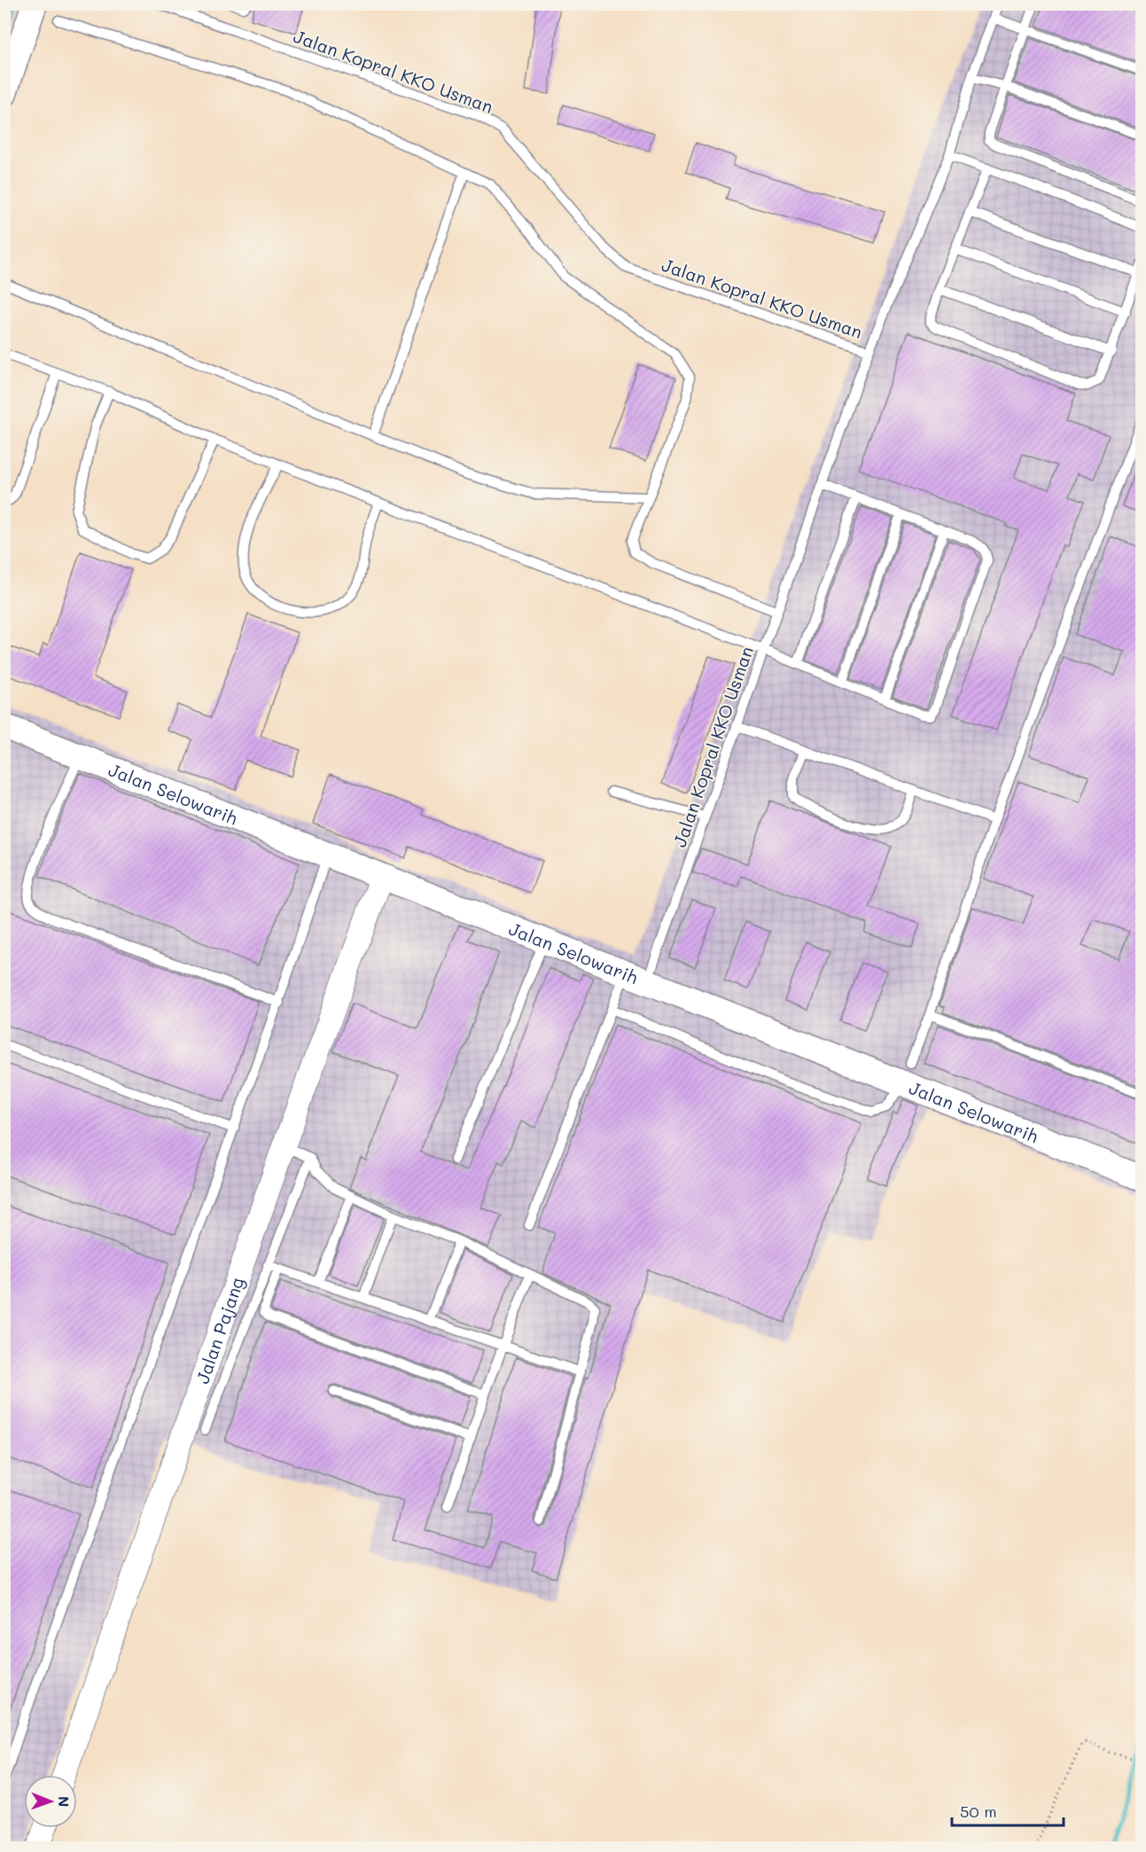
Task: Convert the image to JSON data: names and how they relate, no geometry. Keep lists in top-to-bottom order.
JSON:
{
  "streets": {
    "main road": ["Jalan Selowarih"],
    "street": ["Jalan Pajang"],
    "lane": ["Jalan Kopral KKO Usman"]
  },
  "crossings": [
    ["Jalan Kopral KKO Usman", "Jalan Selowarih"],
    ["Jalan Selowarih", "Jalan Pajang"]
  ],
  "scale_bar": "50 m",
  "north": "right"
}
